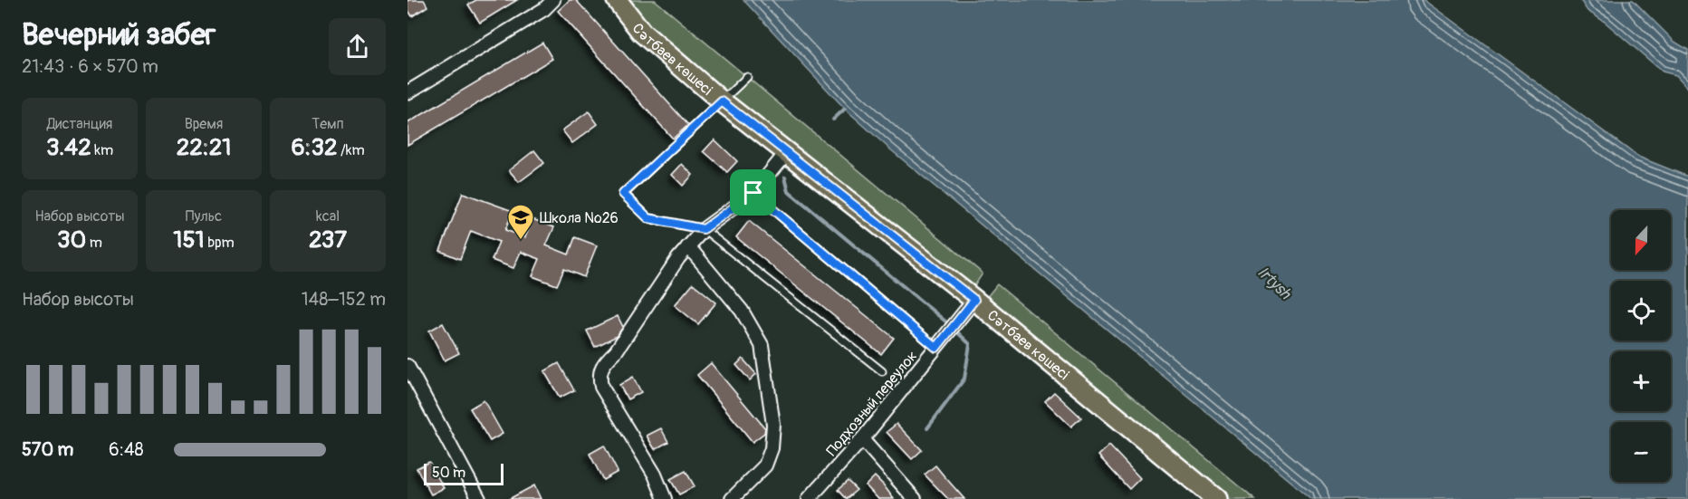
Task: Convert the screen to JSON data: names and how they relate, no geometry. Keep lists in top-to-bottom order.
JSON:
{
  "streets": {
    "main road": ["Сәтбаев көшесі"],
    "street": ["Подхозный переулок"]
  },
  "crossings": [
    ["Сәтбаев көшесі", "Подхозный переулок"]
  ],
  "water": ["Irtysh"],
  "places": {
    "school or university": ["Школа №26"]
  },
  "scale_bar": "50 m",
  "north": "bottom",
  "page": {
    "heading": ["Вечерний забег", "21:43 · 6 × 570 m"],
    "stats": [
      ["Дистанция", "3.42 km"],
      ["Время", "22:21"],
      ["Темп", "6:32 /km"],
      ["Набор высоты", "30 m"],
      ["Пульс", "151 bpm"],
      ["kcal", "237"]
    ],
    "map_buttons": ["+", "−"],
    "chart": ["Набор высоты", "148–152 m"],
    "list": [
      {
        "name": "570 m",
        "note": "6:48"
      }
    ],
    "scale": "50 m"
  }
}
